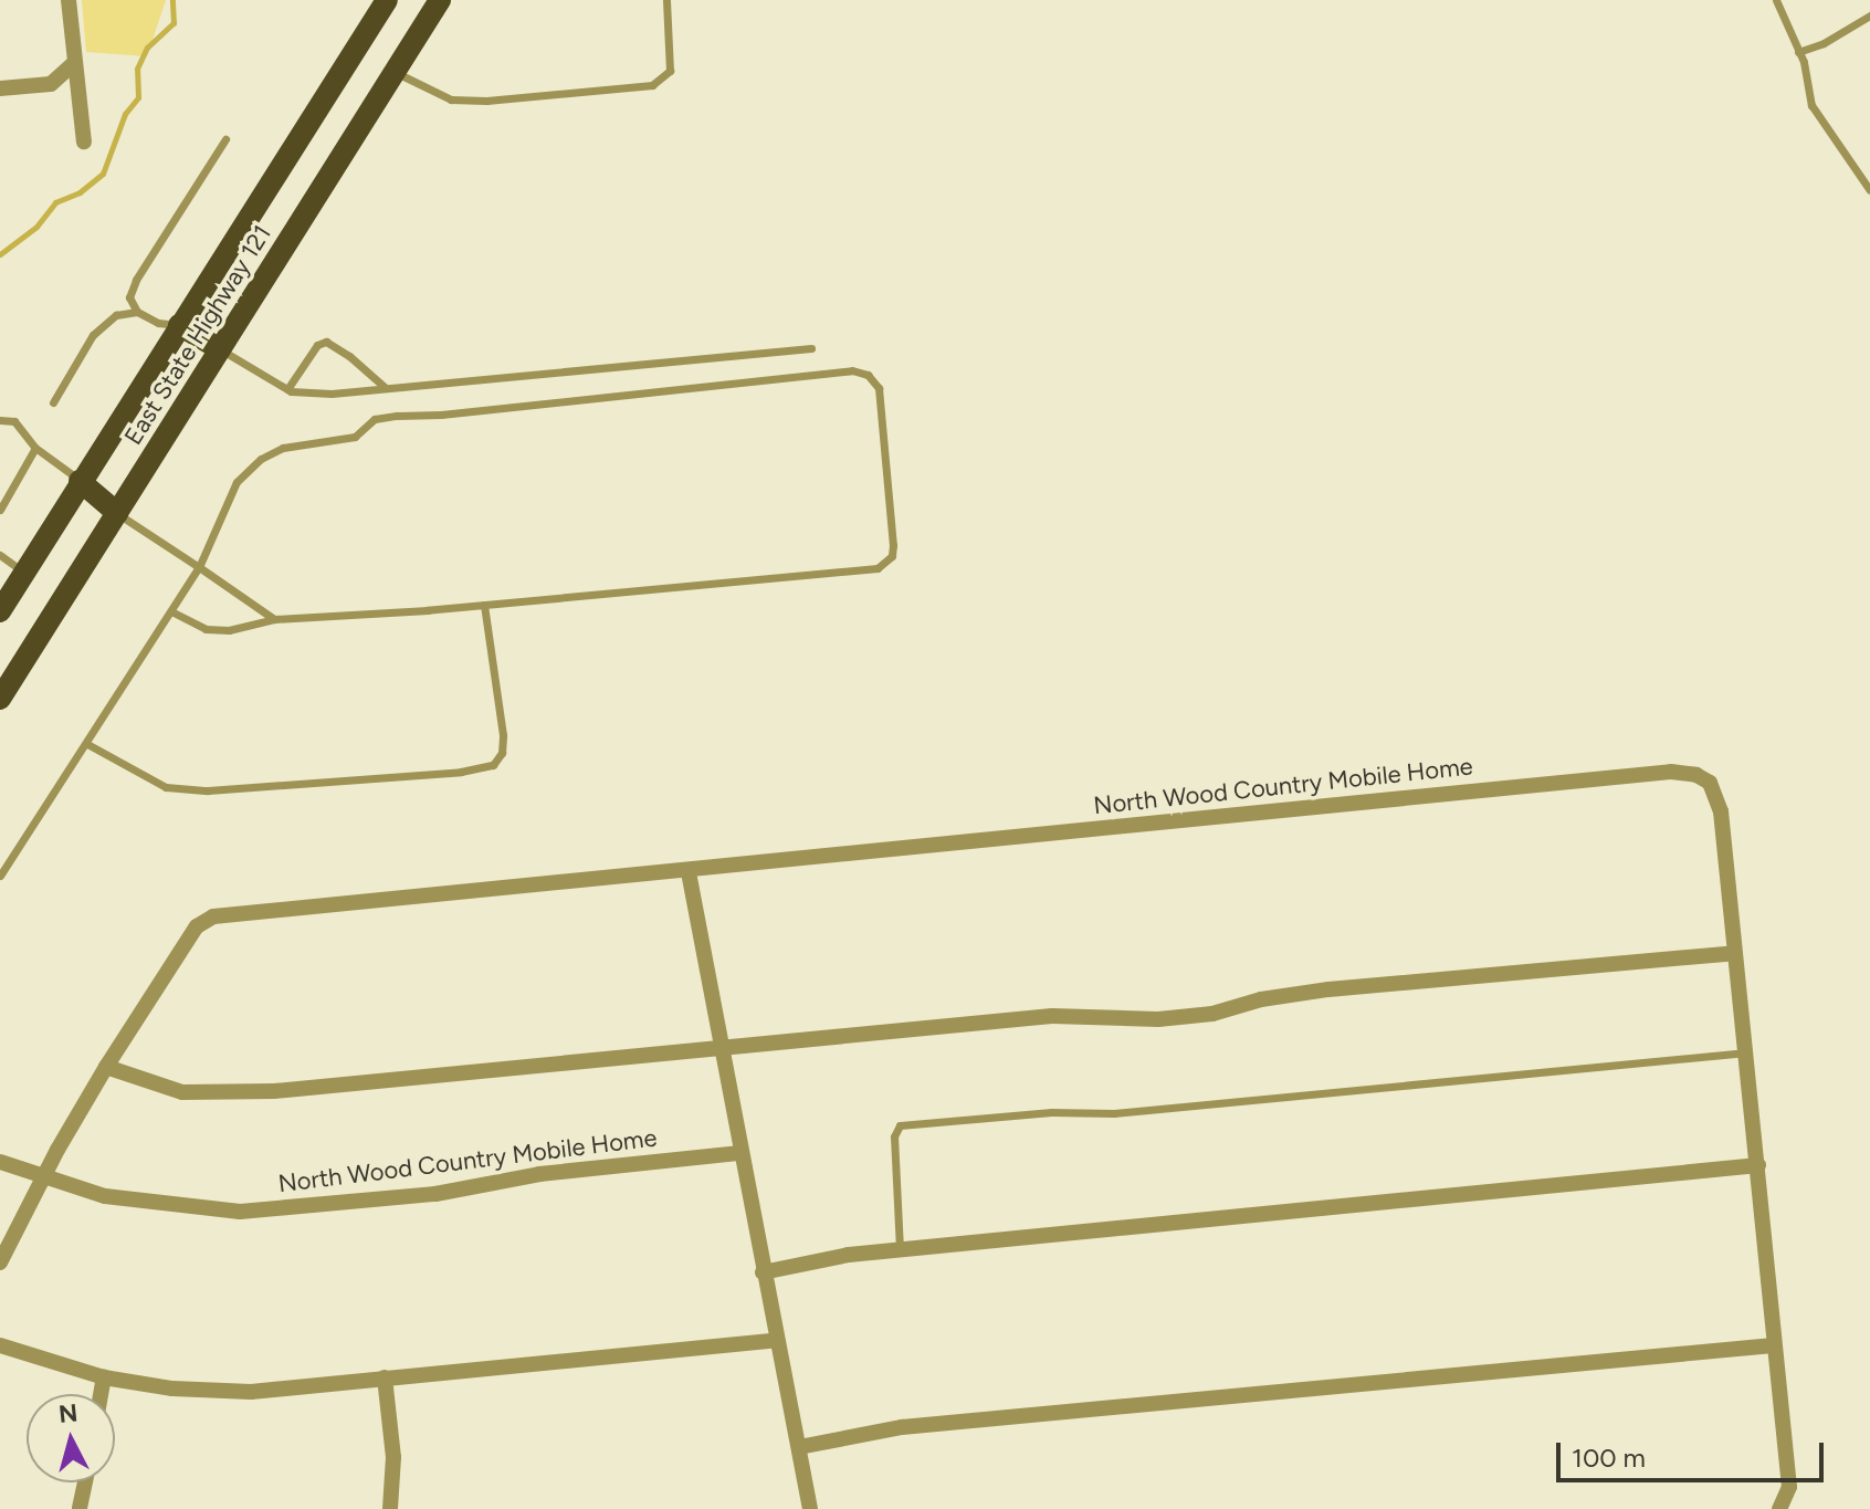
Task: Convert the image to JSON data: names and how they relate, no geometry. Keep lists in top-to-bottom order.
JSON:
{
  "streets": {
    "main road": ["East State Highway 121"],
    "street": ["North Wood Country Mobile Home"]
  },
  "scale_bar": "100 m",
  "north": "top"
}
